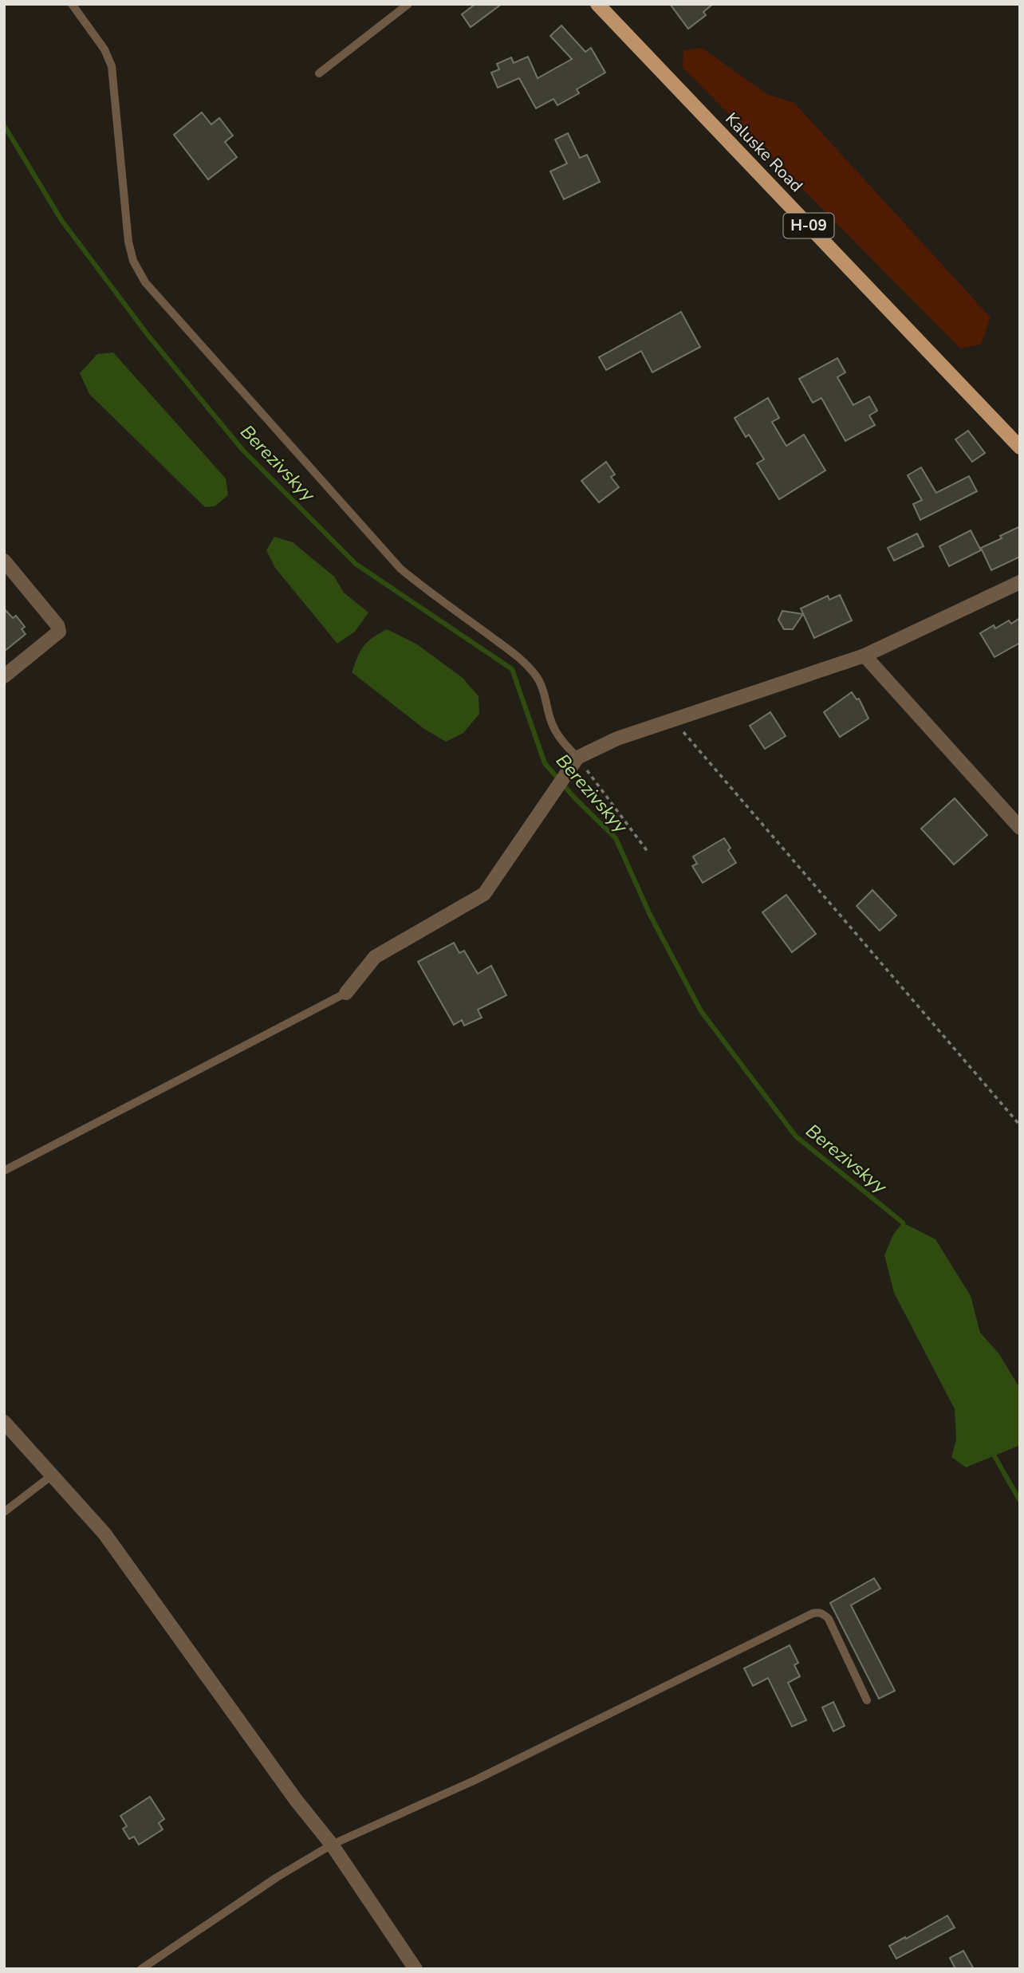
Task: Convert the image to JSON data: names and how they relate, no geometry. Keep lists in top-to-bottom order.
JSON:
{
  "streets": {
    "main road": ["Kaluske Road", "Н-09"]
  },
  "water": ["Berezivskyy"]
}
